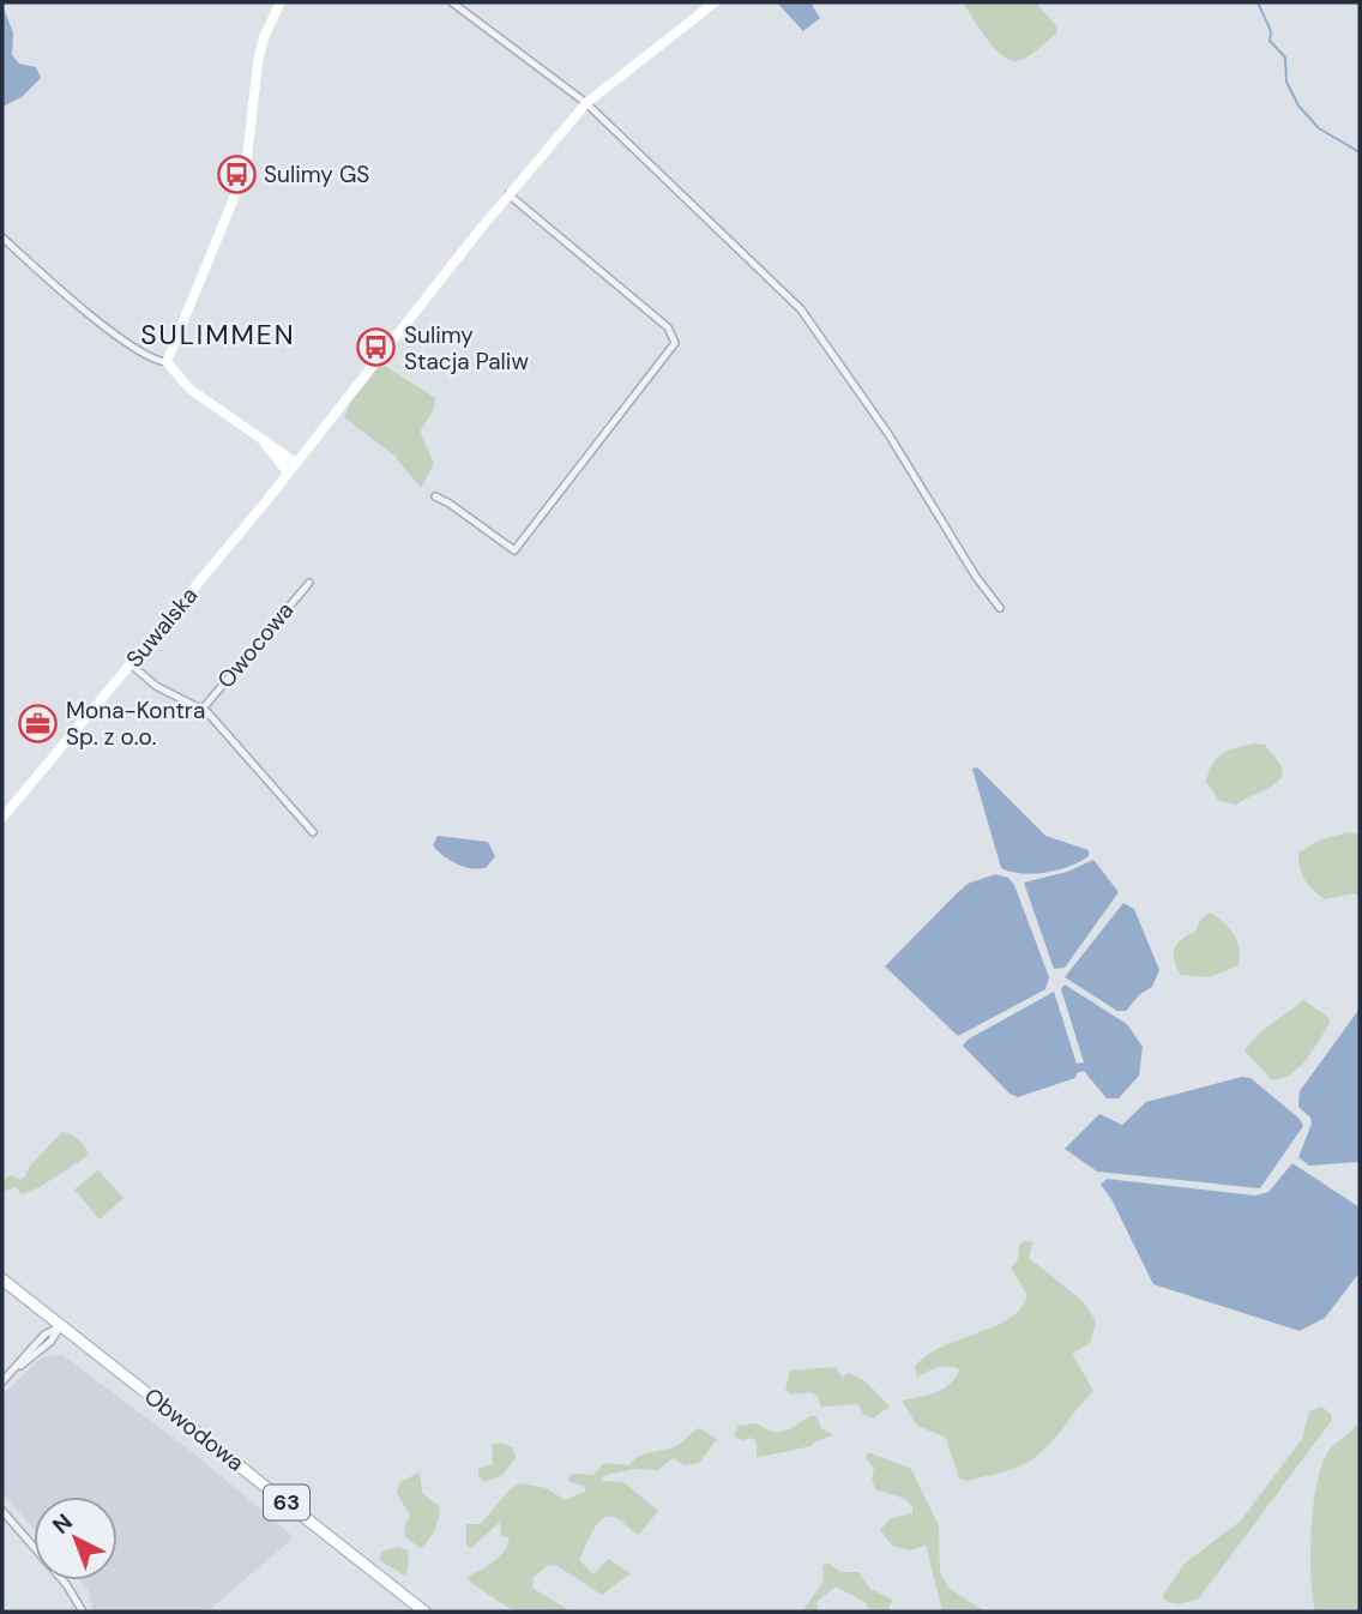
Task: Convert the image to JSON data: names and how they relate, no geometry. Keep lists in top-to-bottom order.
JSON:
{
  "streets": {
    "main road": ["Obwodowa", "63"],
    "street": ["Suwalska", "Owocowa"]
  },
  "districts": ["SULIMMEN"],
  "places": {
    "bus stop": ["Sulimy GS", "Sulimy Stacja Paliw"],
    "office": ["Mona-Kontra Sp. z o.o."]
  },
  "north": "top left"
}
